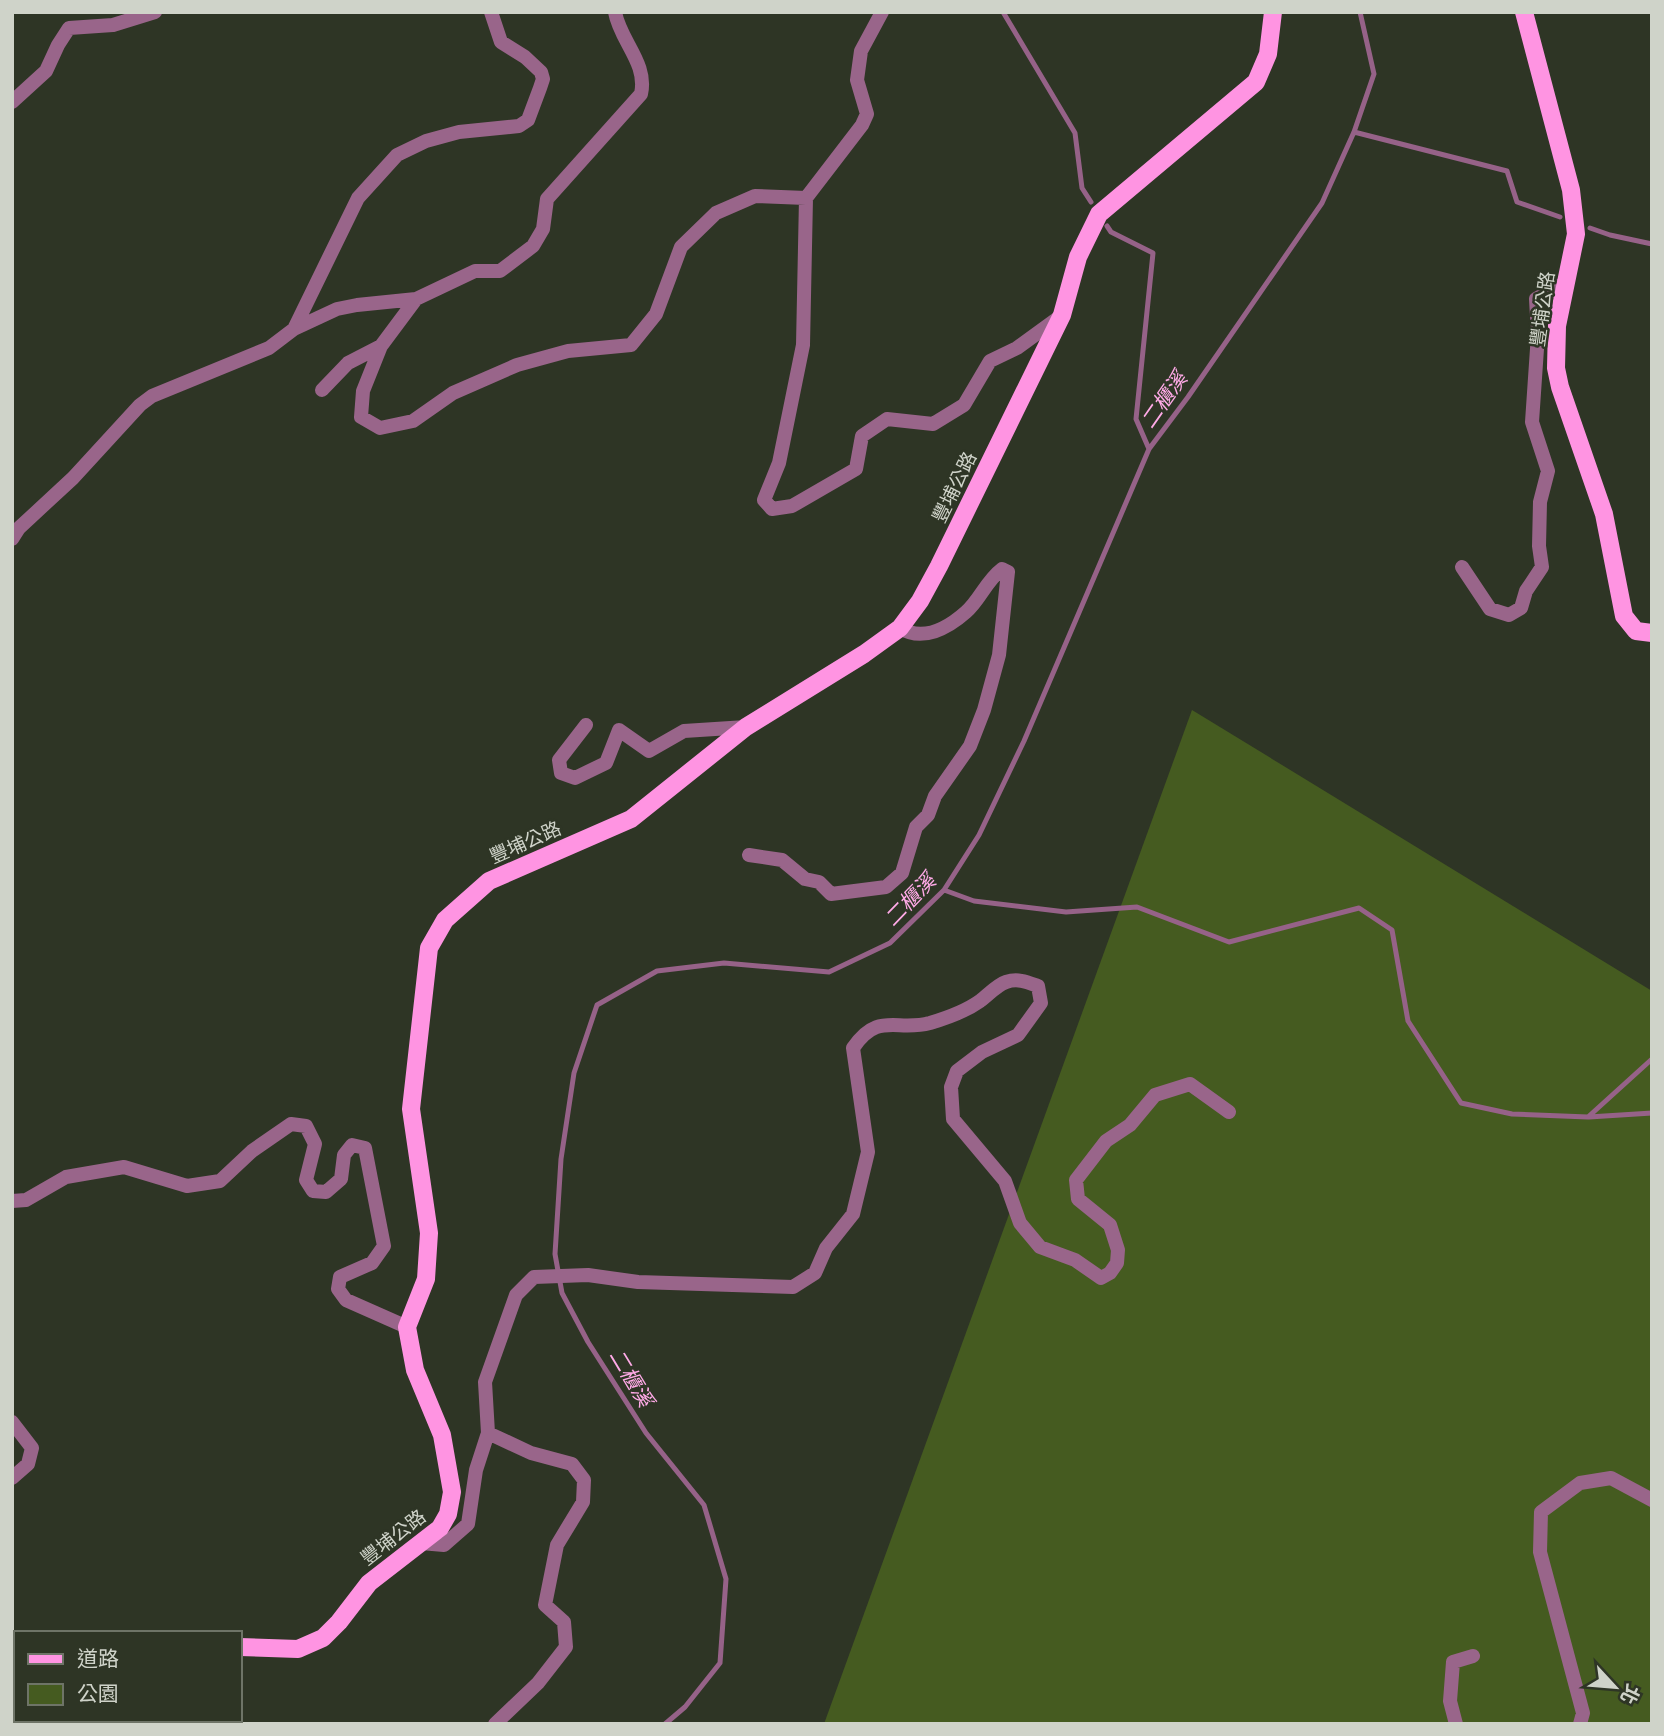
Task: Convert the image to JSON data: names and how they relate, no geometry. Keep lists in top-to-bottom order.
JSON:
{
  "streets": {
    "main road": ["豐埔公路"]
  },
  "water": ["二櫃溪"],
  "legend": ["道路", "公園"],
  "north": "bottom right"
}
